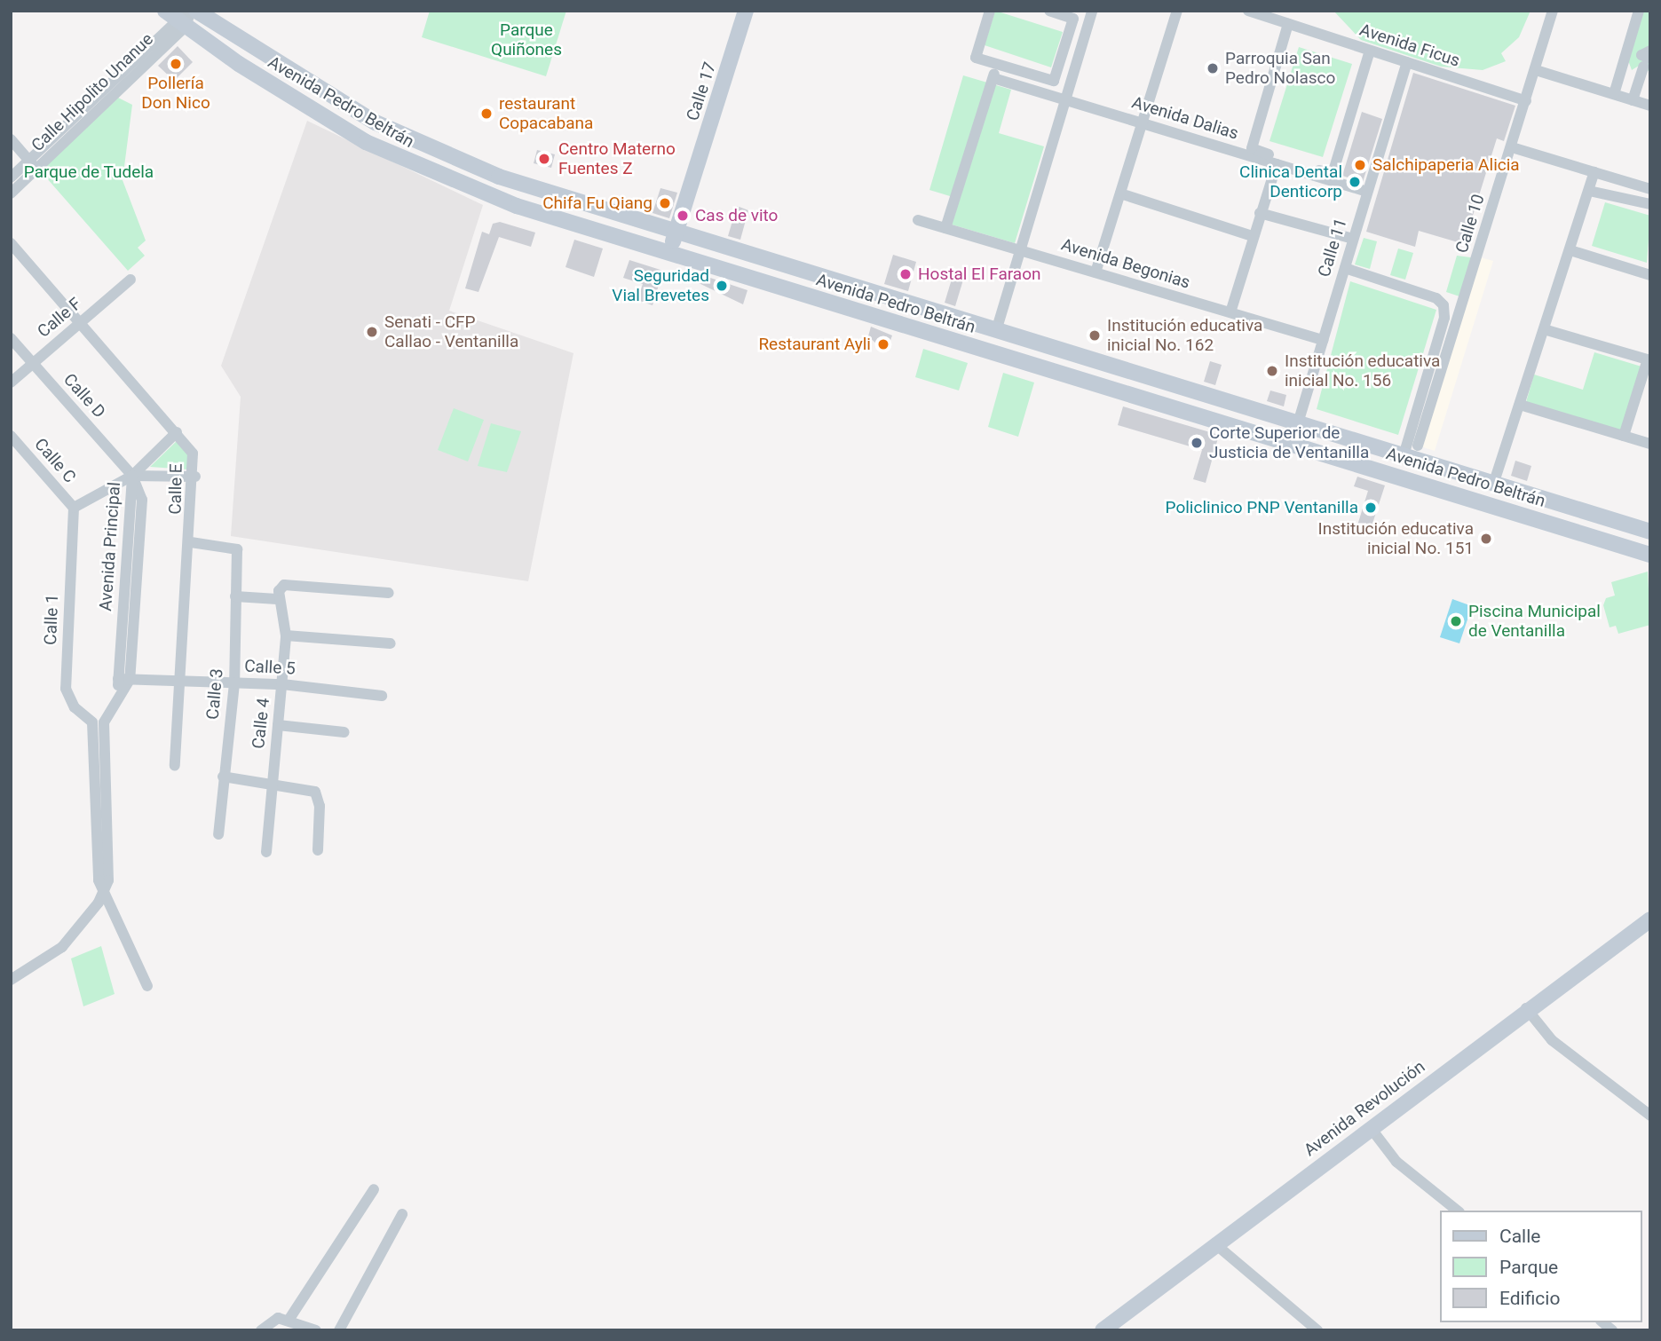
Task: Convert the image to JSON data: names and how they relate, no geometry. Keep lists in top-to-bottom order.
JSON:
{
  "streets": {
    "main road": ["Calle 17", "Avenida Pedro Beltrán", "Avenida Revolución"],
    "street": [
      "Avenida Ficus",
      "Calle Hipolito Unanue",
      "Avenida Dalias",
      "Calle 10",
      "Calle 11",
      "Avenida Begonias",
      "Calle F",
      "Calle D",
      "Calle C",
      "Calle E",
      "Avenida Principal",
      "Calle 1",
      "Calle 5",
      "Calle 3",
      "Calle 4"
    ]
  },
  "crossings": [
    ["Avenida Ficus", "Avenida Dalias"],
    ["Avenida Ficus", "Calle 10"],
    ["Avenida Ficus", "Calle 11"],
    ["Calle 17", "Avenida Pedro Beltrán"],
    ["Calle Hipolito Unanue", "Avenida Pedro Beltrán"],
    ["Avenida Pedro Beltrán", "Calle 11"],
    ["Avenida Dalias", "Calle 11"],
    ["Calle 11", "Avenida Begonias"],
    ["Calle F", "Calle D"],
    ["Calle F", "Calle E"],
    ["Calle D", "Avenida Principal"],
    ["Calle C", "Calle 1"],
    ["Calle E", "Calle 5"],
    ["Calle E", "Calle 3"],
    ["Avenida Principal", "Calle 5"],
    ["Calle 5", "Calle 3"],
    ["Calle 5", "Calle 4"]
  ],
  "parks": ["Parque Quiñones", "Parque de Tudela"],
  "places": [
    "Pollería Don Nico",
    "Parroquia San Pedro Nolasco",
    "restaurant Copacabana",
    "Centro Materno Fuentes Z",
    "Salchipaperia Alicia",
    "Clinica Dental Denticorp",
    "Chifa Fu Qiang",
    "Cas de vito",
    "Hostal El Faraon",
    "Seguridad Vial Brevetes",
    "Senati - CFP Callao - Ventanilla",
    "Institución educativa inicial No. 162",
    "Restaurant Ayli",
    "Institución educativa inicial No. 156",
    "Corte Superior de Justicia de Ventanilla",
    "Policlinico PNP Ventanilla",
    "Institución educativa inicial No. 151",
    "Piscina Municipal de Ventanilla"
  ],
  "legend": ["Calle", "Parque", "Edificio"]
}
